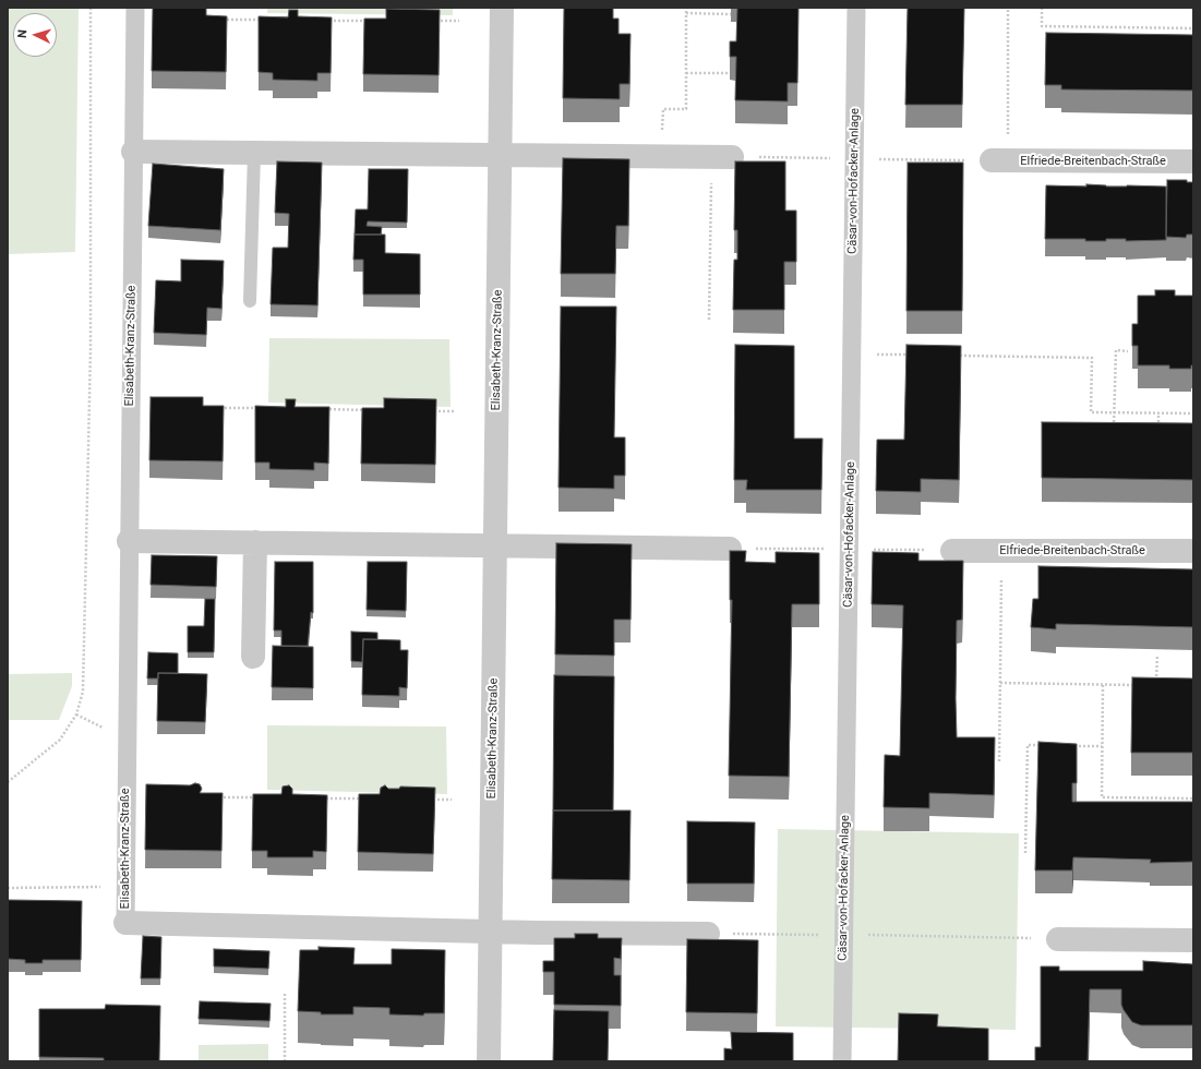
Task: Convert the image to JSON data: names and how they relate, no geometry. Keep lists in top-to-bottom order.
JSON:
{
  "streets": {
    "street": ["Elfriede-Breitenbach-Straße", "Cäsar-von-Hofacker-Anlage", "Elisabeth-Kranz-Straße"]
  },
  "north": "left"
}
